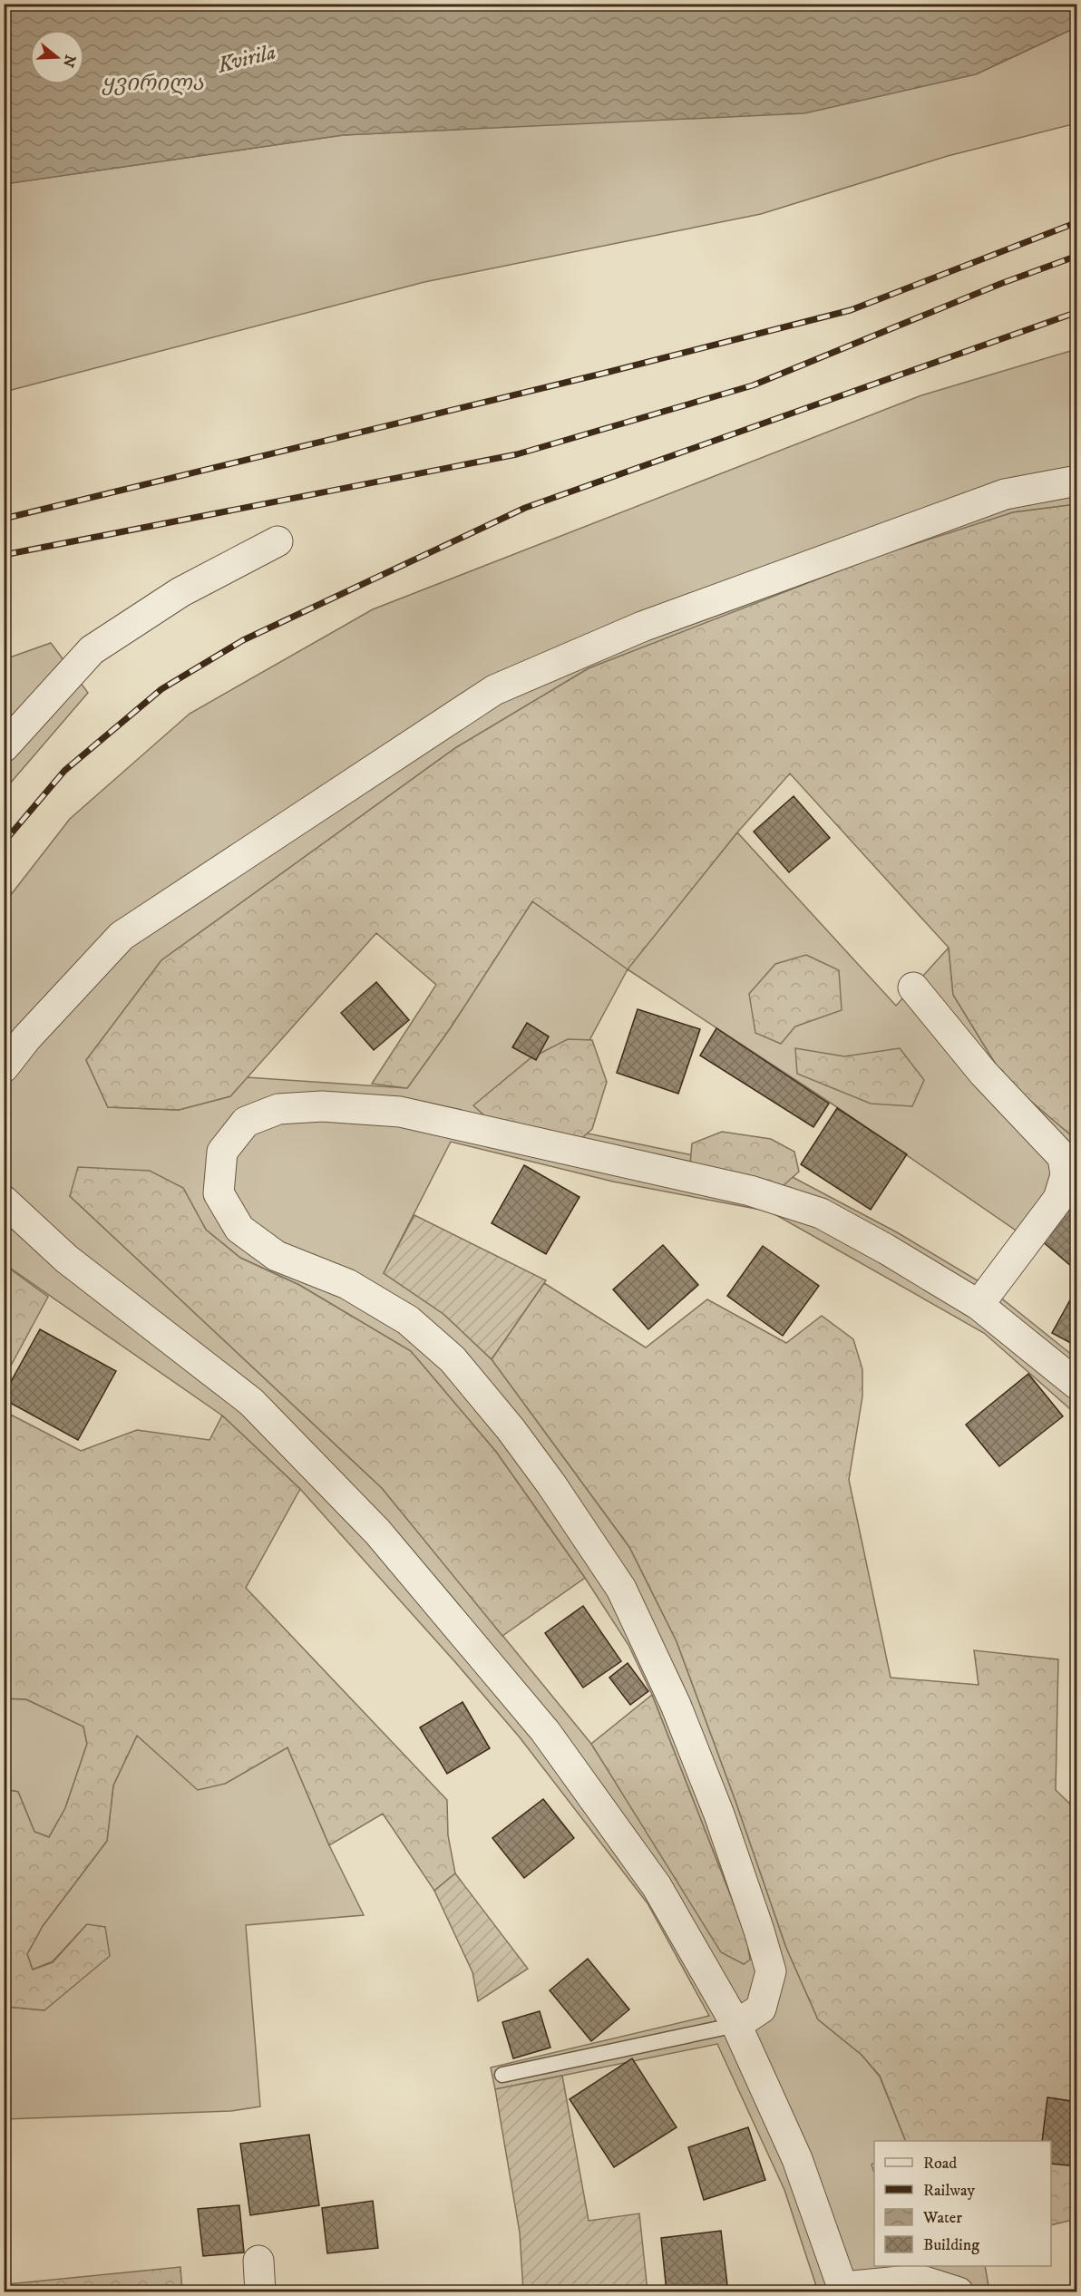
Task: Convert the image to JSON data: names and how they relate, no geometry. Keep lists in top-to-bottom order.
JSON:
{
  "water": ["Kvirila", "ყვირილა"],
  "legend": [
    "Road",
    "Railway",
    "Water",
    "Building"
  ],
  "north": "right"
}
